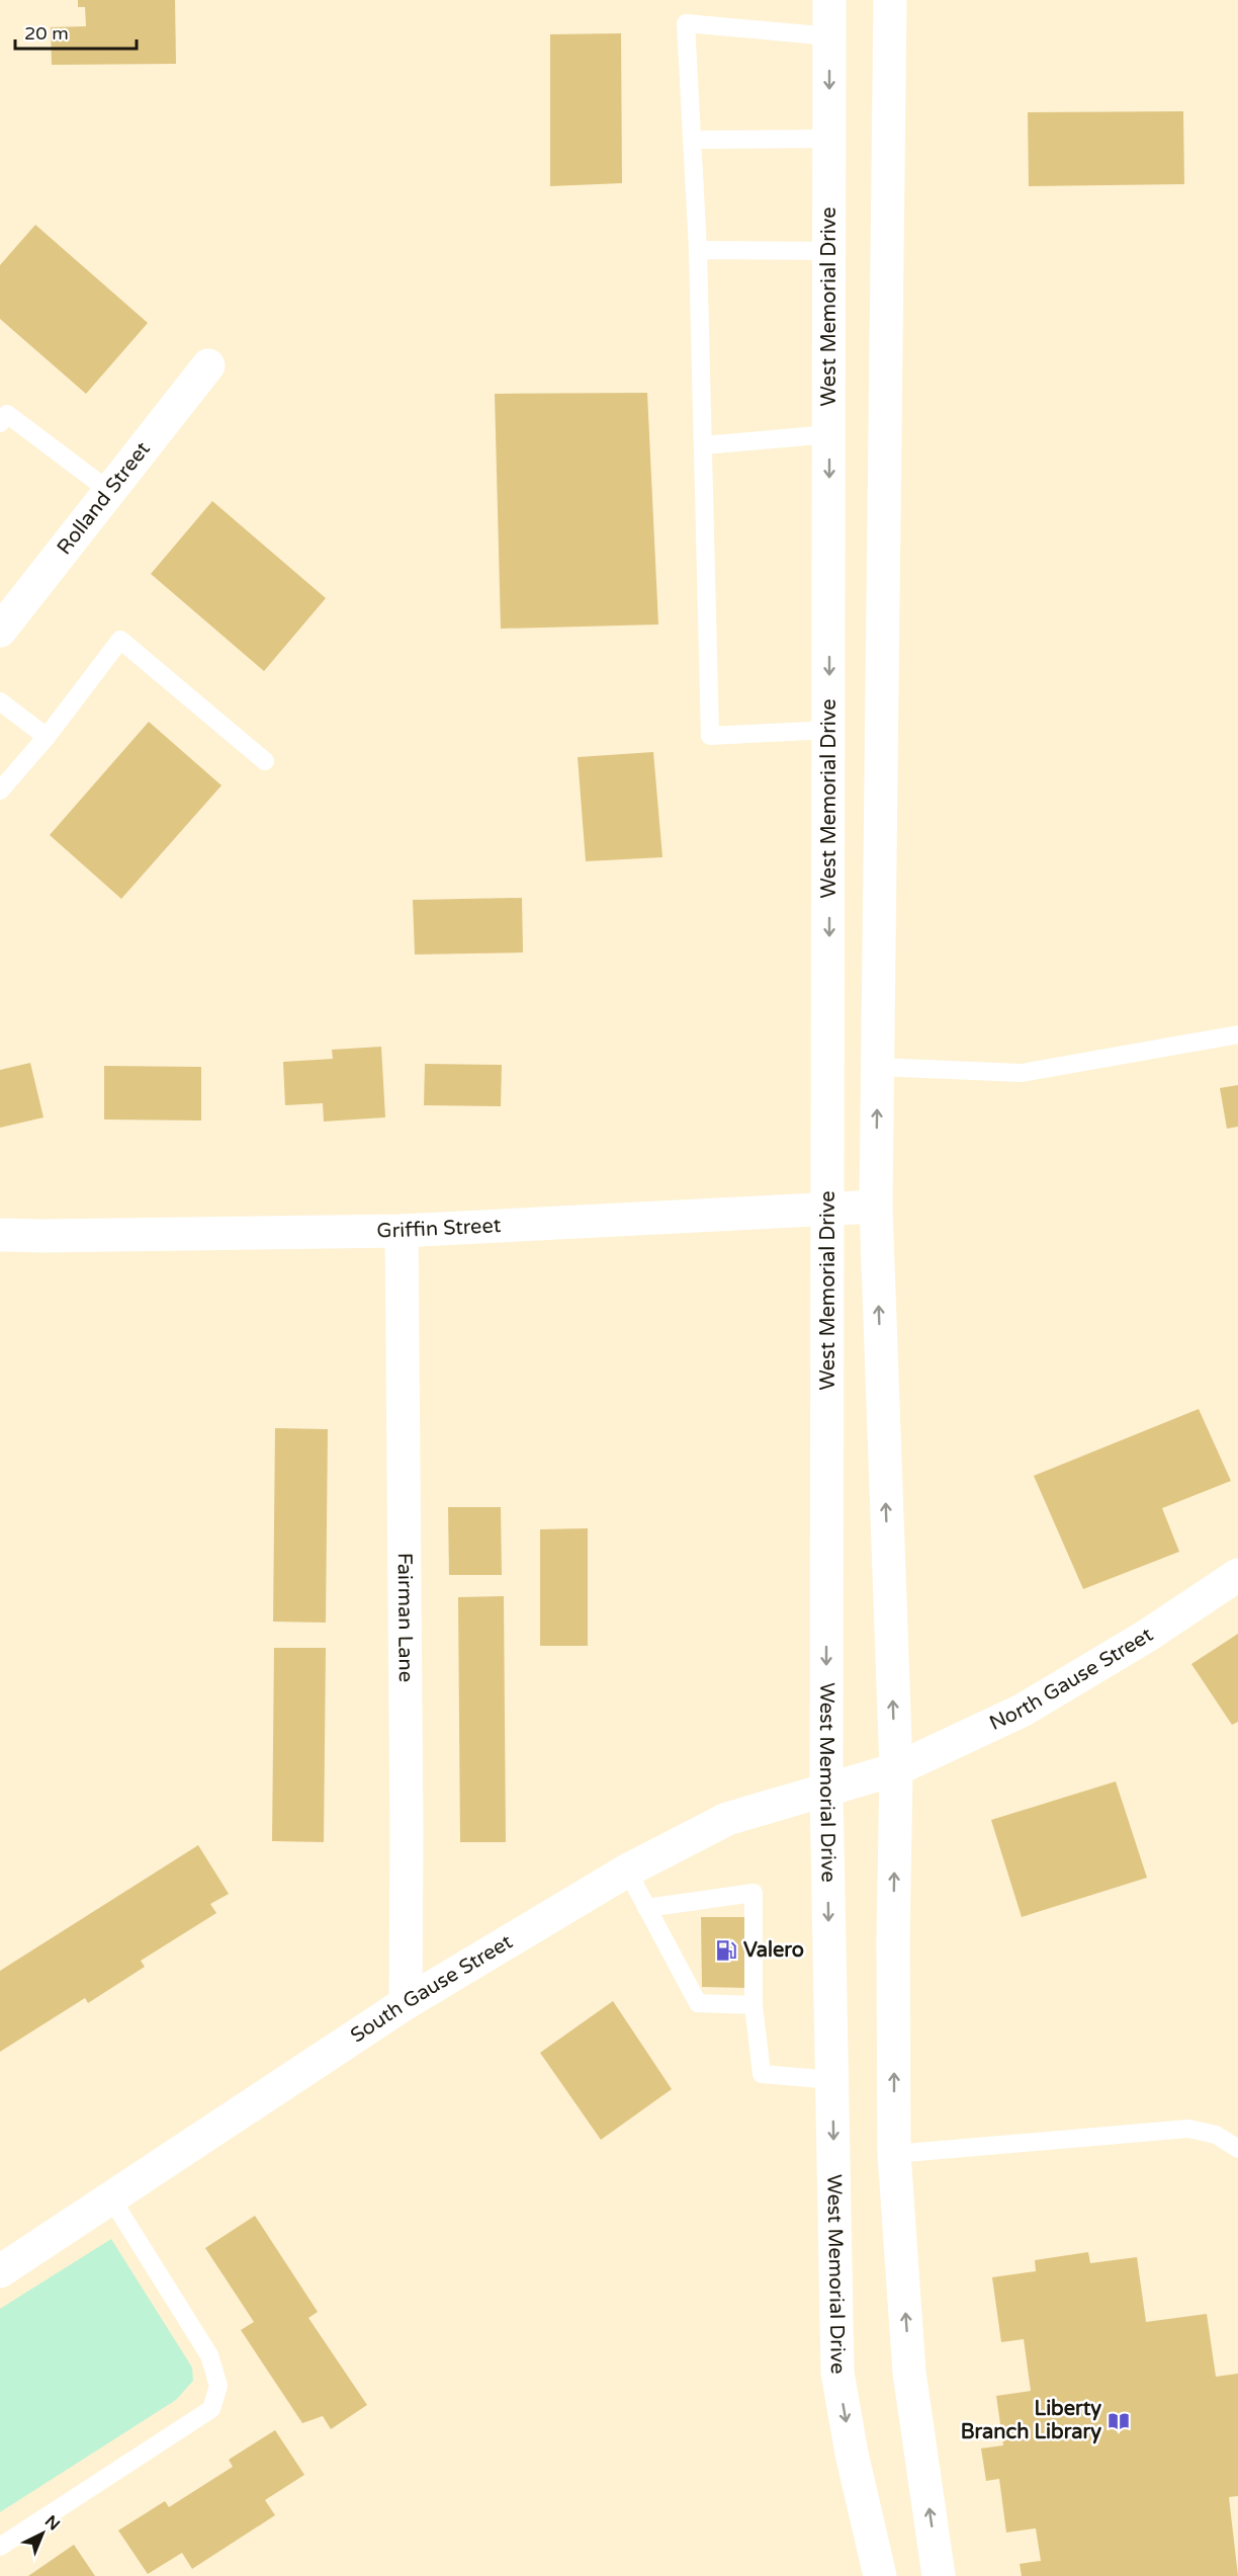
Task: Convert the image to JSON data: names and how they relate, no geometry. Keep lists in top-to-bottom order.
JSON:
{
  "streets": {
    "main road": [
      "West Memorial Drive",
      "Rolland Street",
      "Griffin Street",
      "Fairman Lane",
      "North Gause Street",
      "South Gause Street"
    ]
  },
  "crossings": [
    ["West Memorial Drive", "Griffin Street"],
    ["West Memorial Drive", "South Gause Street"],
    ["Griffin Street", "Fairman Lane"],
    ["Fairman Lane", "South Gause Street"],
    ["North Gause Street", "South Gause Street"]
  ],
  "places": {
    "fuel station": ["Valero"],
    "library": ["Liberty Branch Library"]
  },
  "scale_bar": "20 m",
  "north": "top right"
}
